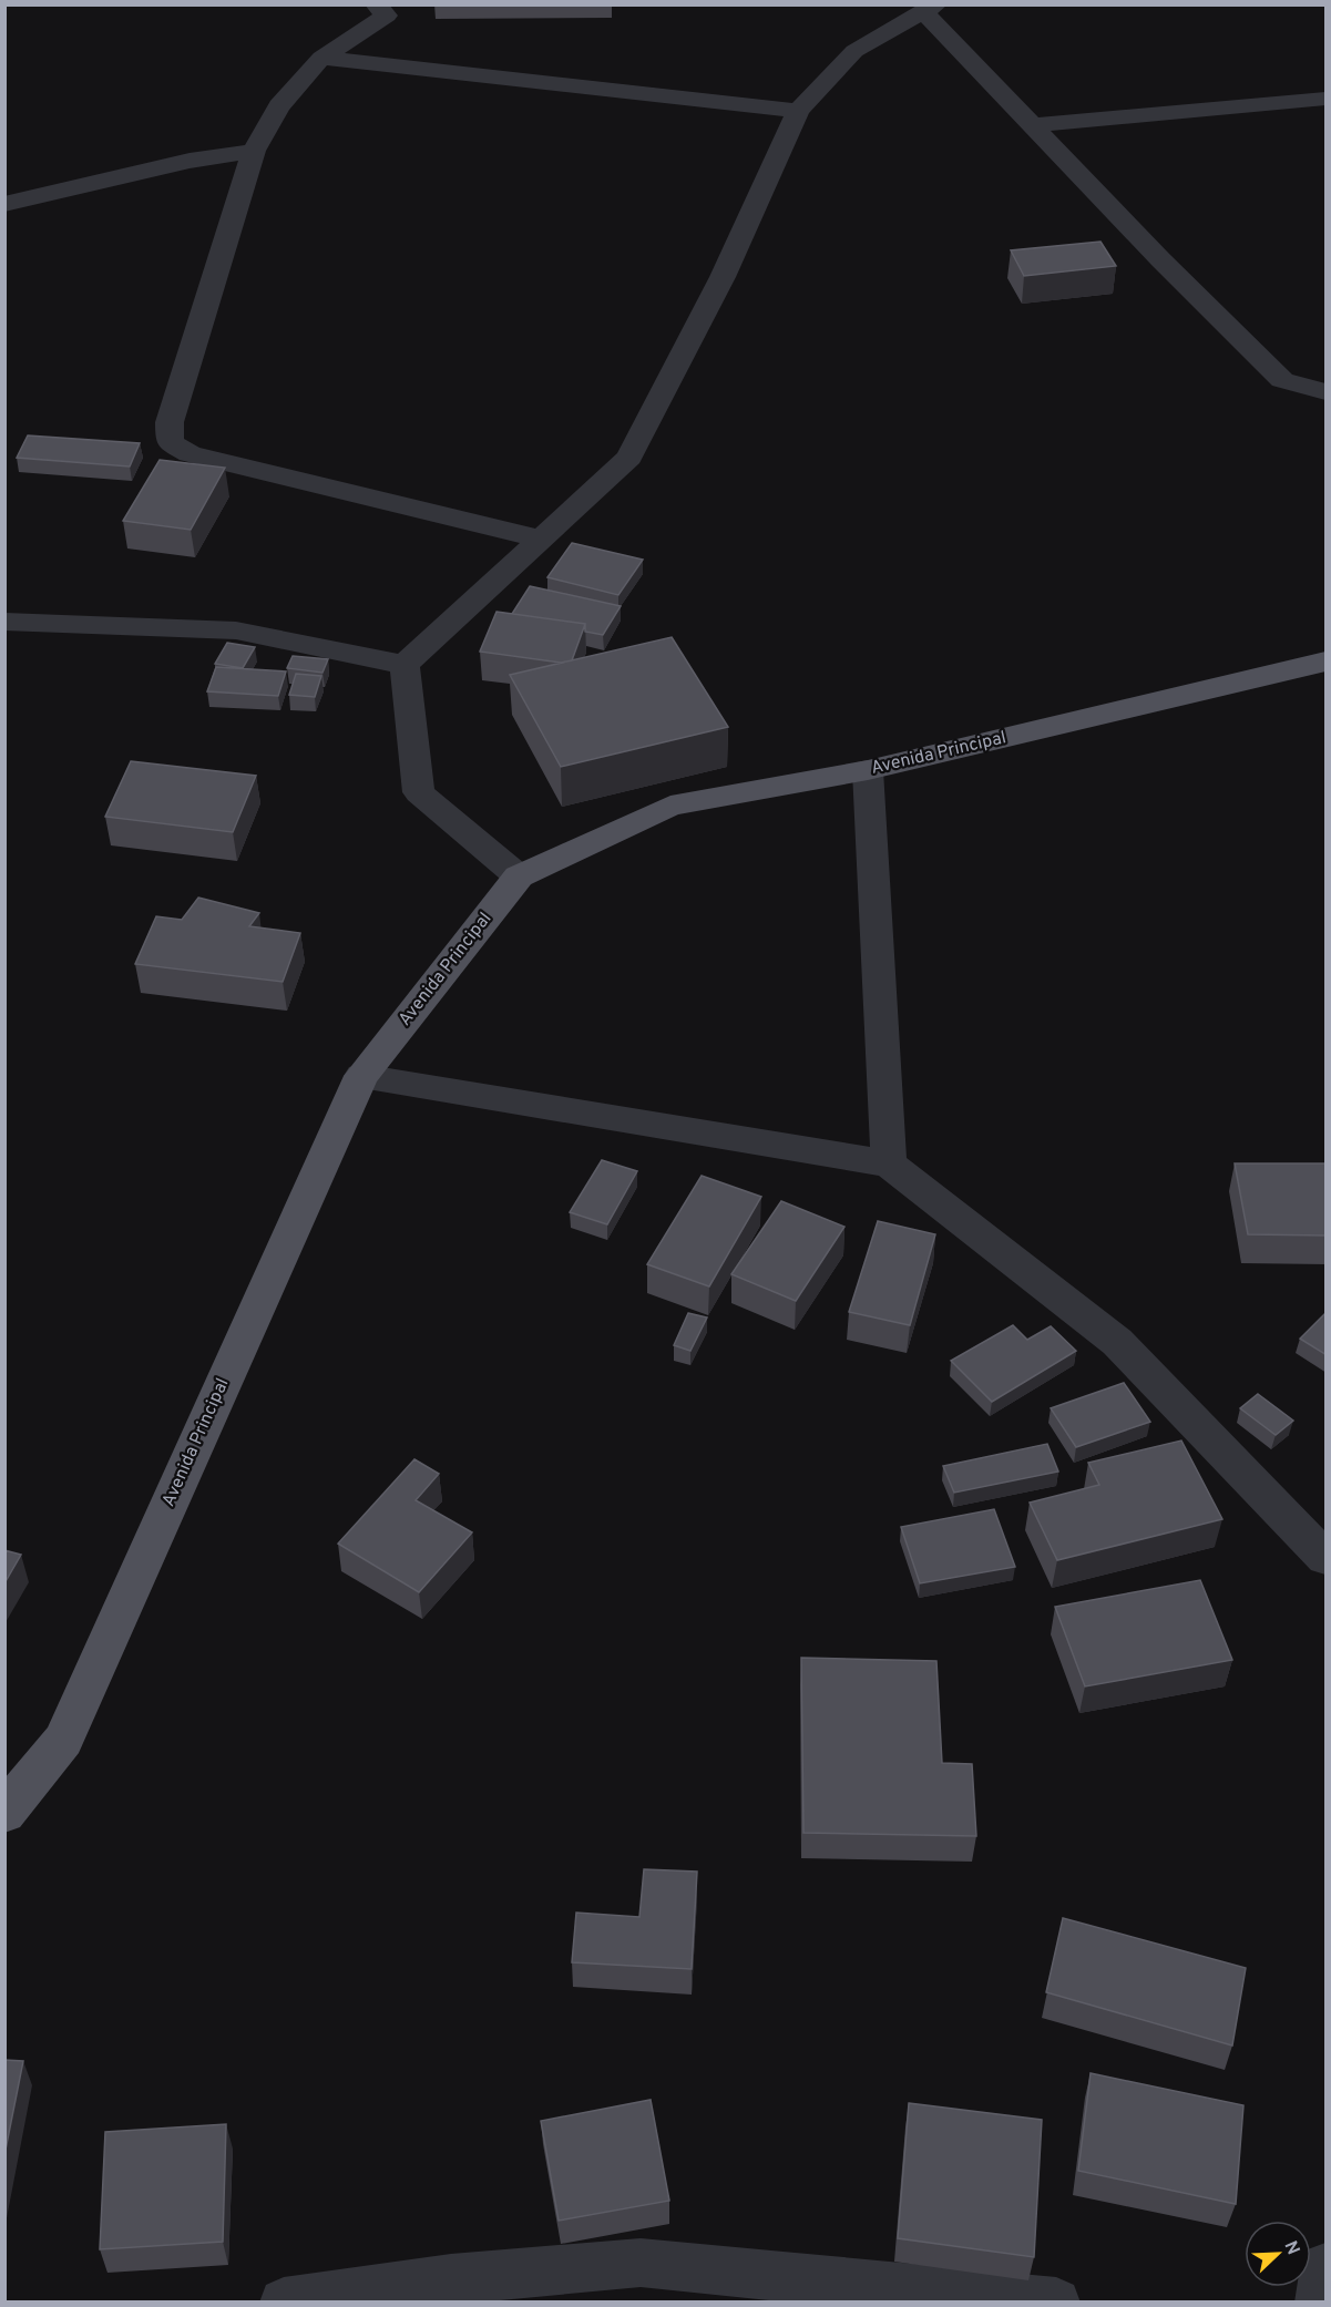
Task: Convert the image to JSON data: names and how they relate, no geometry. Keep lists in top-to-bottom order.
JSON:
{
  "streets": {
    "main road": ["Avenida Principal"]
  },
  "north": "top right"
}
